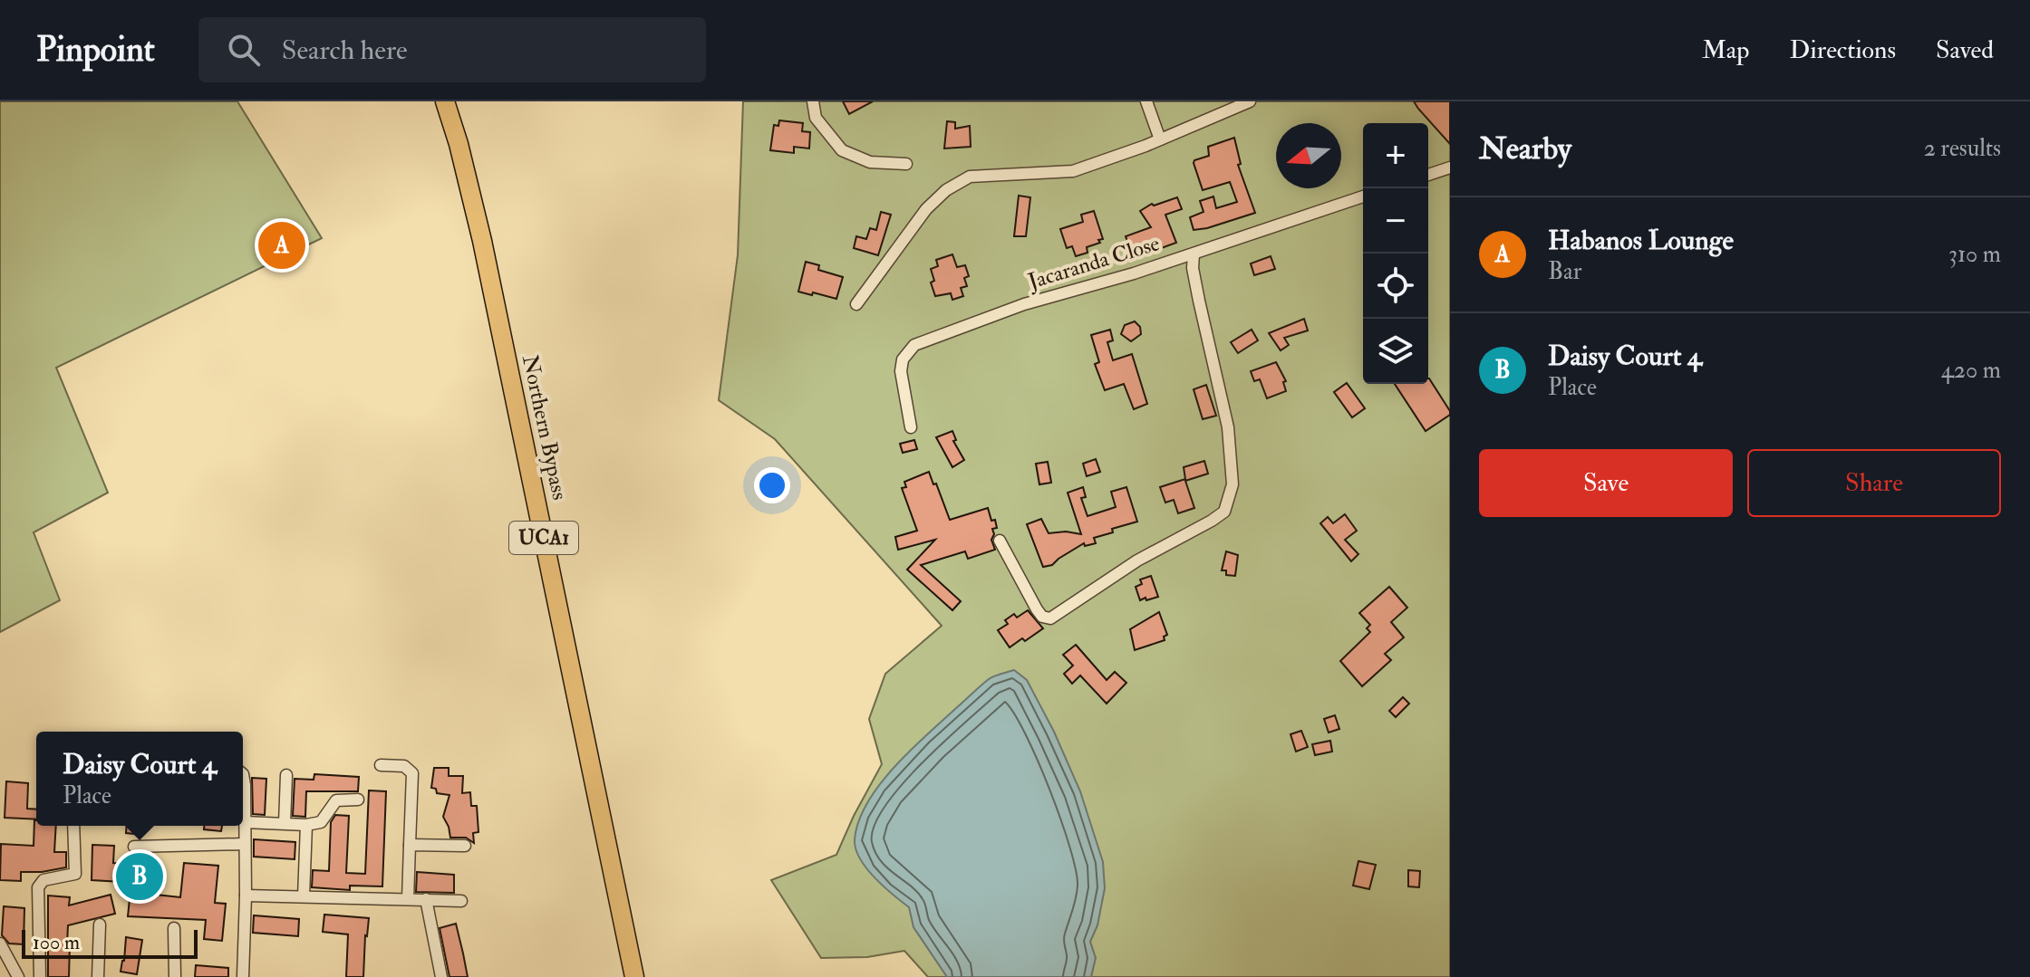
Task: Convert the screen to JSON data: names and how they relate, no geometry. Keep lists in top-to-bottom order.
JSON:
{
  "streets": {
    "main road": ["Northern Bypass", "UCA1"],
    "street": ["Jacaranda Close"]
  },
  "scale_bar": "100 m",
  "north": "left",
  "page": {
    "header": "Pinpoint",
    "search": "Search here",
    "nav": ["Map", "Directions", "Saved"],
    "heading": ["Nearby", "2 results"],
    "map_buttons": ["+", "−"],
    "list": [
      {
        "mark": "A",
        "name": "Habanos Lounge",
        "note": "Bar",
        "value": "310 m"
      },
      {
        "mark": "B",
        "name": "Daisy Court 4",
        "note": "Place",
        "value": "420 m"
      }
    ],
    "pins": ["A", "B"],
    "buttons": ["Save", "Share"],
    "popup": ["Daisy Court 4", "Place"],
    "scale": "100 m"
  }
}
